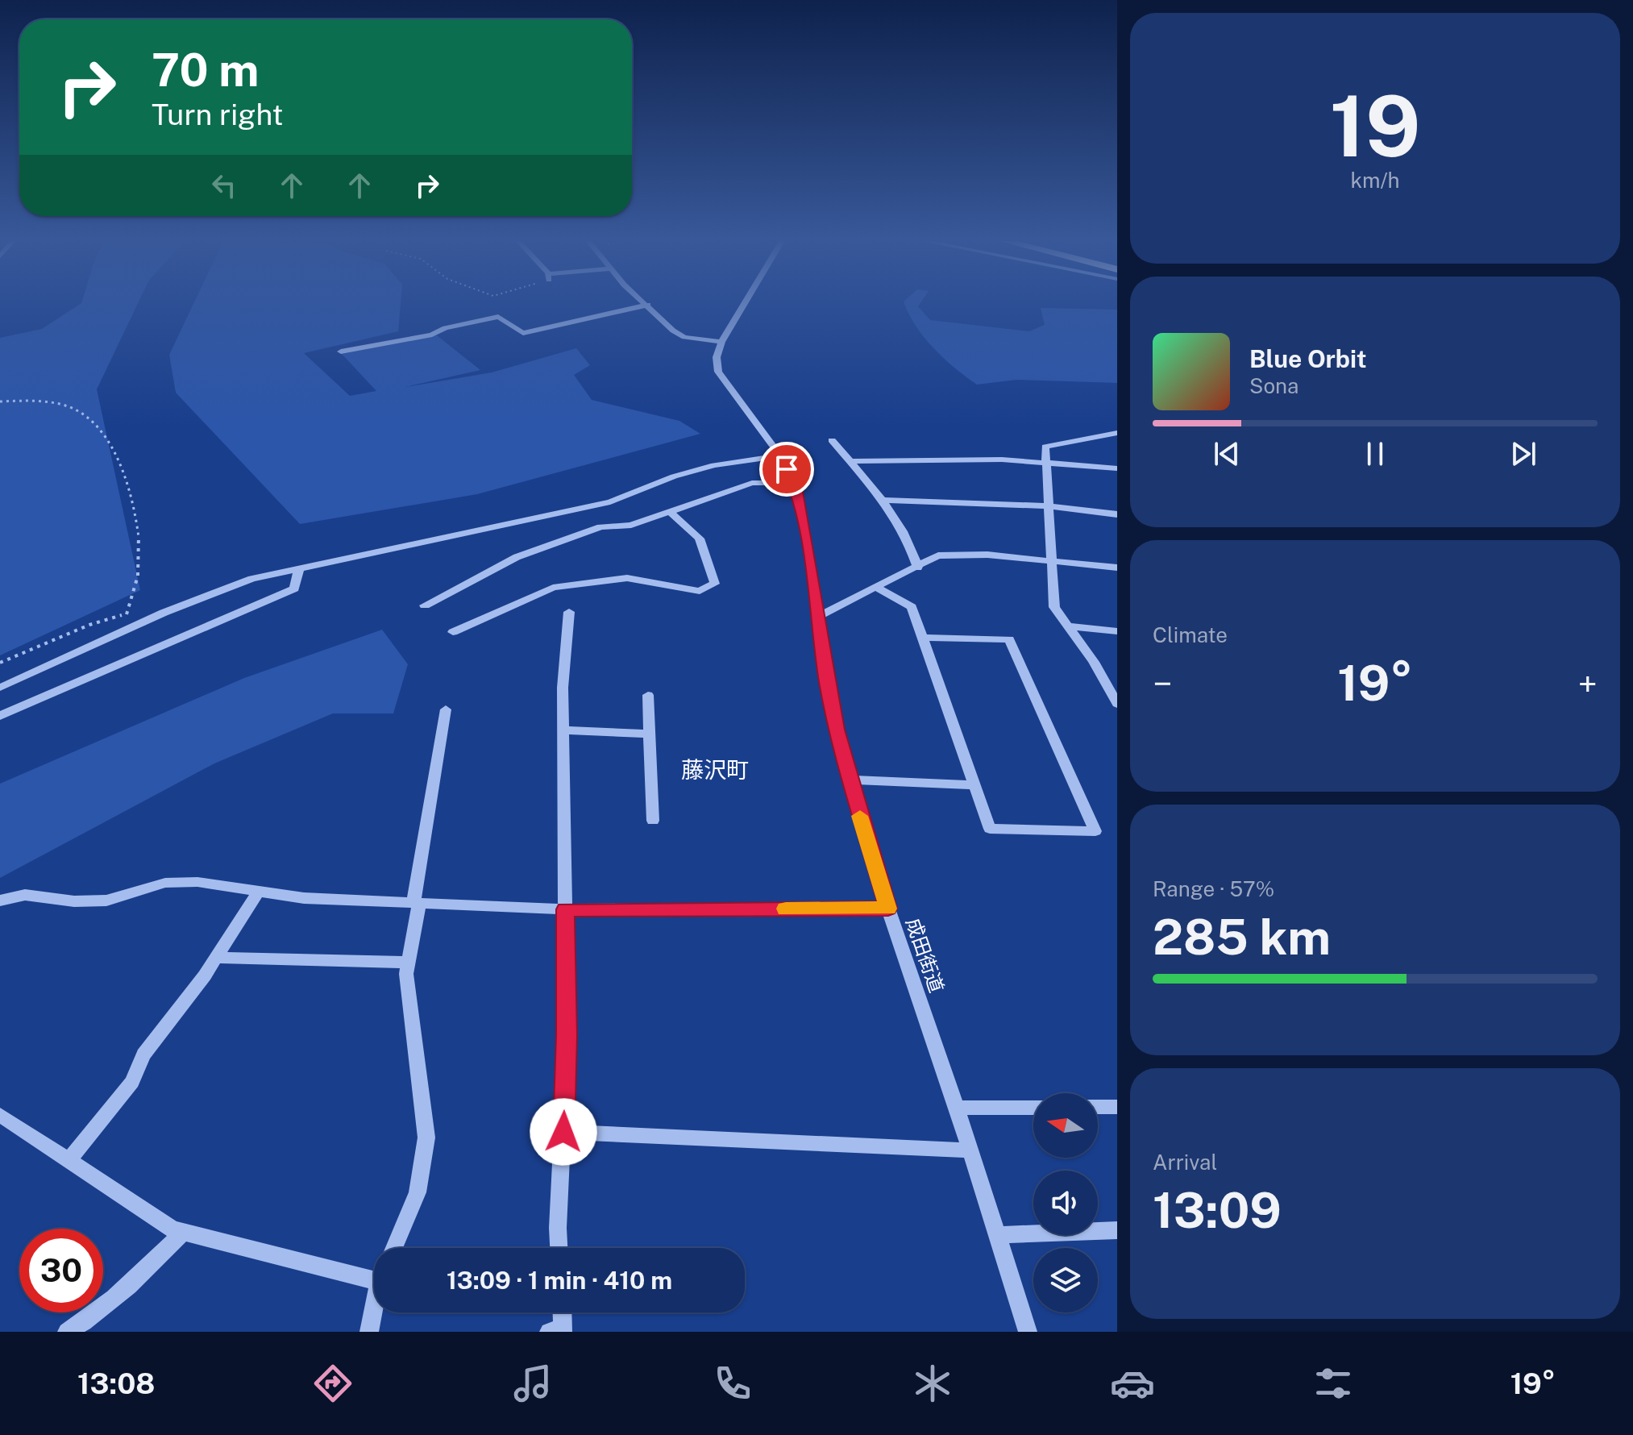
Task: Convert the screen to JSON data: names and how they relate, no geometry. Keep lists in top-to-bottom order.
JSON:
{
  "streets": {
    "street": ["成田街道"]
  },
  "districts": ["藤沢町"],
  "north": "left",
  "page": {
    "tile": [
      ["19", "km/h"],
      "Climate",
      ["Range · 57%", "285 km"],
      ["Arrival", "13:09"]
    ],
    "turn": ["70 m", "Turn right"],
    "song": ["Blue Orbit", "Sona"],
    "heat": ["−", "19°", "+"],
    "limit": "30",
    "trip": "13:09 · 1 min · 410 m",
    "tabs": ["13:08", "19°"]
  }
}
